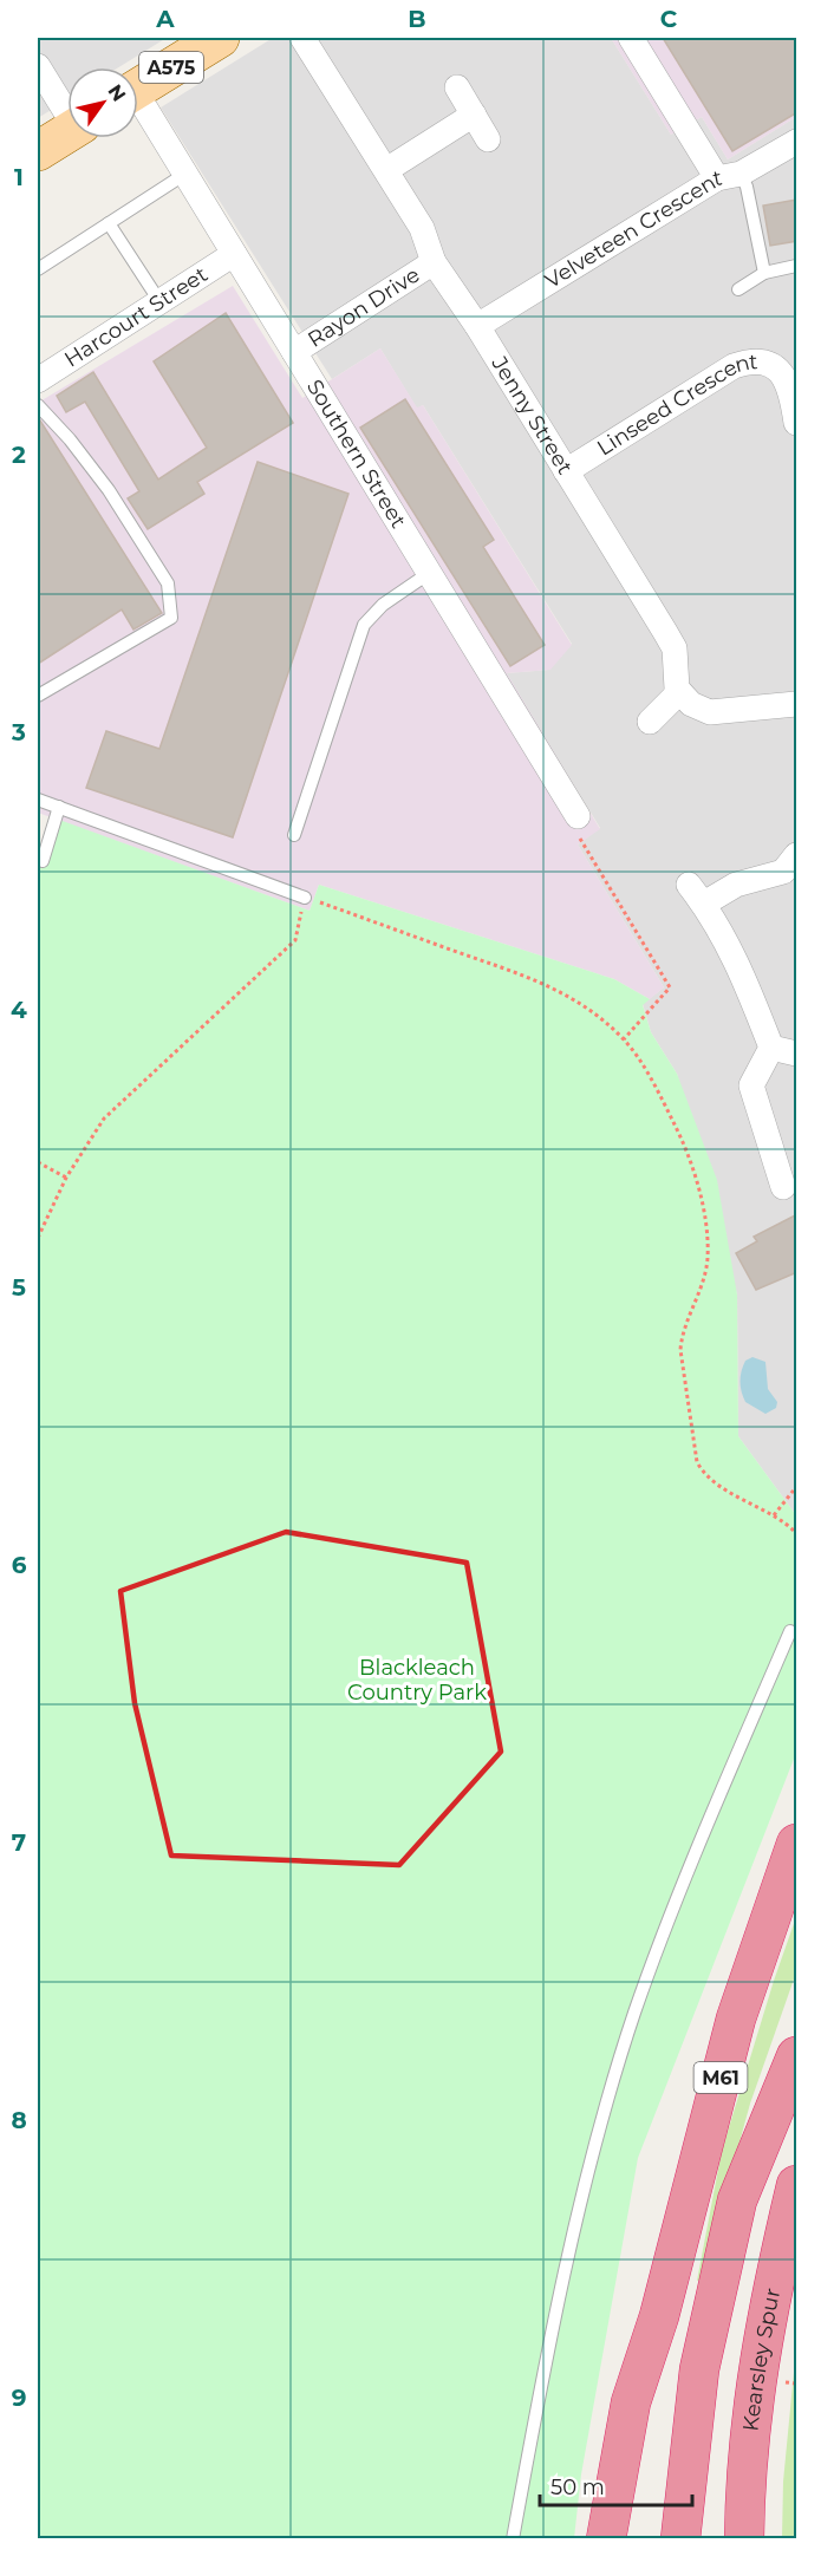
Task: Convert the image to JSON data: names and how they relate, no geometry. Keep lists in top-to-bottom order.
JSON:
{
  "streets": {
    "highway": ["M61", "Kearsley Spur"],
    "main road": ["A575"],
    "street": [
      "Velveteen Crescent",
      "Rayon Drive",
      "Harcourt Street",
      "Linseed Crescent",
      "Jenny Street",
      "Southern Street"
    ]
  },
  "crossings": [
    ["Velveteen Crescent", "Jenny Street"],
    ["Rayon Drive", "Jenny Street"],
    ["Rayon Drive", "Southern Street"],
    ["Harcourt Street", "Southern Street"],
    ["Linseed Crescent", "Jenny Street"]
  ],
  "parks": ["Blackleach Country Park"],
  "scale_bar": "50 m",
  "north": "top right",
  "grid": {
    "columns": ["A", "B", "C"],
    "rows": [
      "1",
      "2",
      "3",
      "4",
      "5",
      "6",
      "7",
      "8",
      "9"
    ]
  }
}
